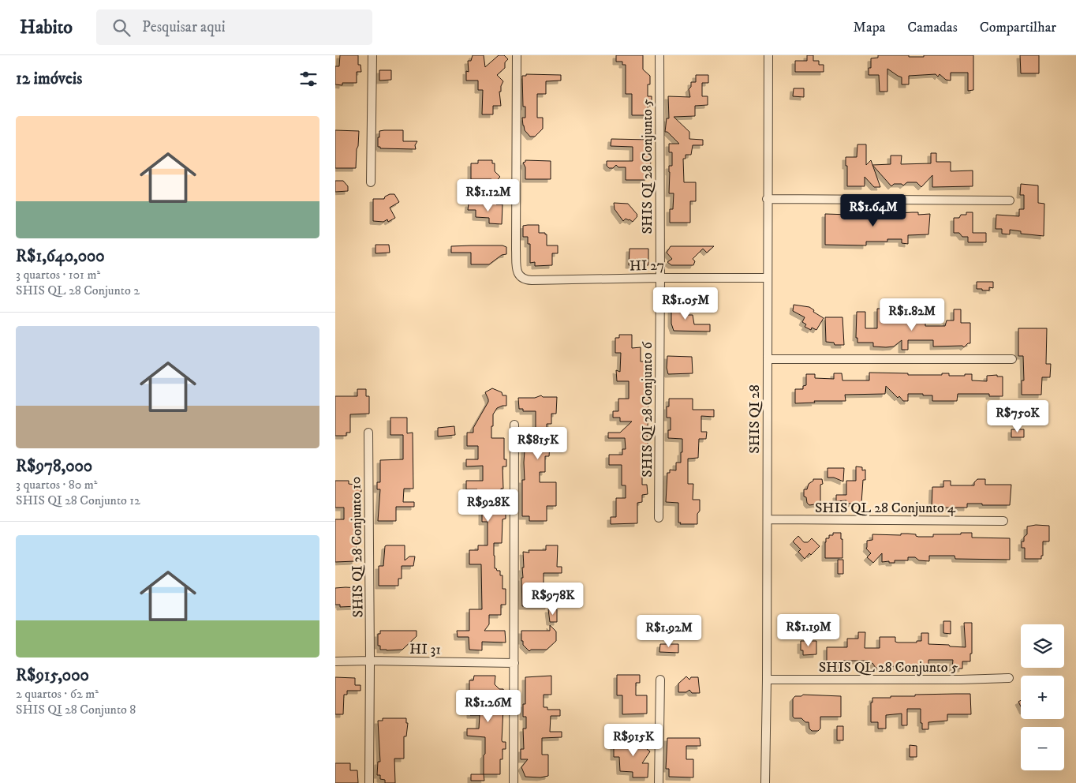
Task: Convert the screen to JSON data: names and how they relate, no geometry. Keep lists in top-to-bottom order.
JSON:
{
  "streets": {
    "street": [
      "SHIS QI 28 Conjunto 5",
      "HI 27",
      "SHIS QI 28 Conjunto 6",
      "SHIS QI 28",
      "SHIS QL 28 Conjunto 4",
      "SHIS QI 28 Conjunto 10",
      "HI 31",
      "SHIS QL 28 Conjunto 5"
    ]
  },
  "crossings": [
    ["SHIS QI 28 Conjunto 5", "HI 27"],
    ["SHIS QI 28 Conjunto 5", "SHIS QI 28 Conjunto 6"],
    ["HI 27", "SHIS QI 28 Conjunto 6"],
    ["HI 27", "SHIS QI 28"],
    ["SHIS QI 28", "SHIS QL 28 Conjunto 4"],
    ["SHIS QI 28", "SHIS QL 28 Conjunto 5"],
    ["SHIS QI 28 Conjunto 10", "HI 31"]
  ],
  "page": {
    "header": "Habito",
    "search": "Pesquisar aqui",
    "nav": ["Mapa", "Camadas", "Compartilhar"],
    "heading": "12 imóveis",
    "list": [
      {
        "name": "R$1,640,000",
        "note": "3 quartos · 101 m² · SHIS QL 28 Conjunto 2"
      },
      {
        "name": "R$978,000",
        "note": "3 quartos · 80 m² · SHIS QI 28 Conjunto 12"
      },
      {
        "name": "R$915,000",
        "note": "2 quartos · 62 m² · SHIS QI 28 Conjunto 8"
      }
    ],
    "price": [
      "R$1.12M",
      "R$1.64M",
      "R$1.05M",
      "R$1.82M",
      "R$750K",
      "R$815K",
      "R$928K",
      "R$978K",
      "R$1.19M",
      "R$1.92M",
      "R$1.26M",
      "R$915K"
    ],
    "map_buttons": ["+", "−"]
  }
}
